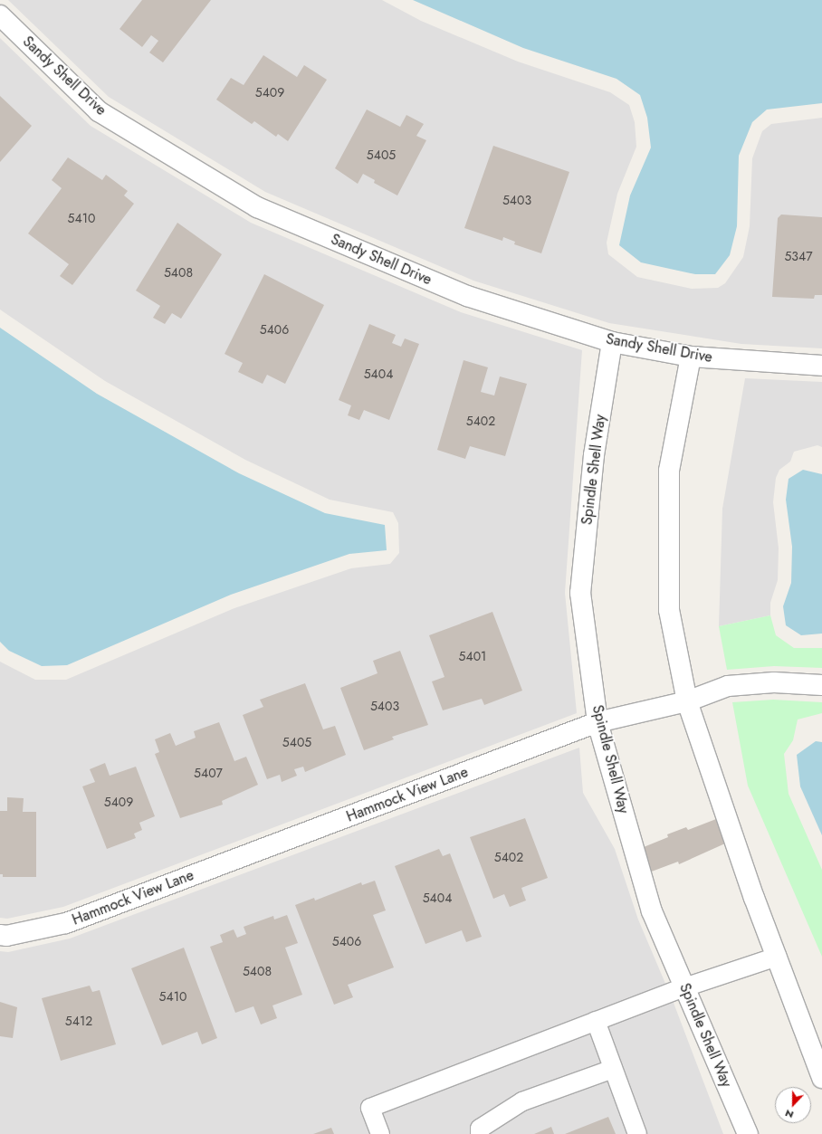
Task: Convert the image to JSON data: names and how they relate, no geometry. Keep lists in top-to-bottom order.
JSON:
{
  "streets": {
    "street": ["Sandy Shell Drive", "Spindle Shell Way", "Hammock View Lane"]
  },
  "crossings": [
    ["Sandy Shell Drive", "Spindle Shell Way"],
    ["Spindle Shell Way", "Hammock View Lane"]
  ],
  "house_numbers": [
    "5409",
    "5405",
    "5403",
    "5410",
    "5347",
    "5408",
    "5406",
    "5404",
    "5402",
    "5401",
    "5403",
    "5405",
    "5407",
    "5409",
    "5402",
    "5404",
    "5406",
    "5408",
    "5410",
    "5412"
  ],
  "north": "bottom"
}
